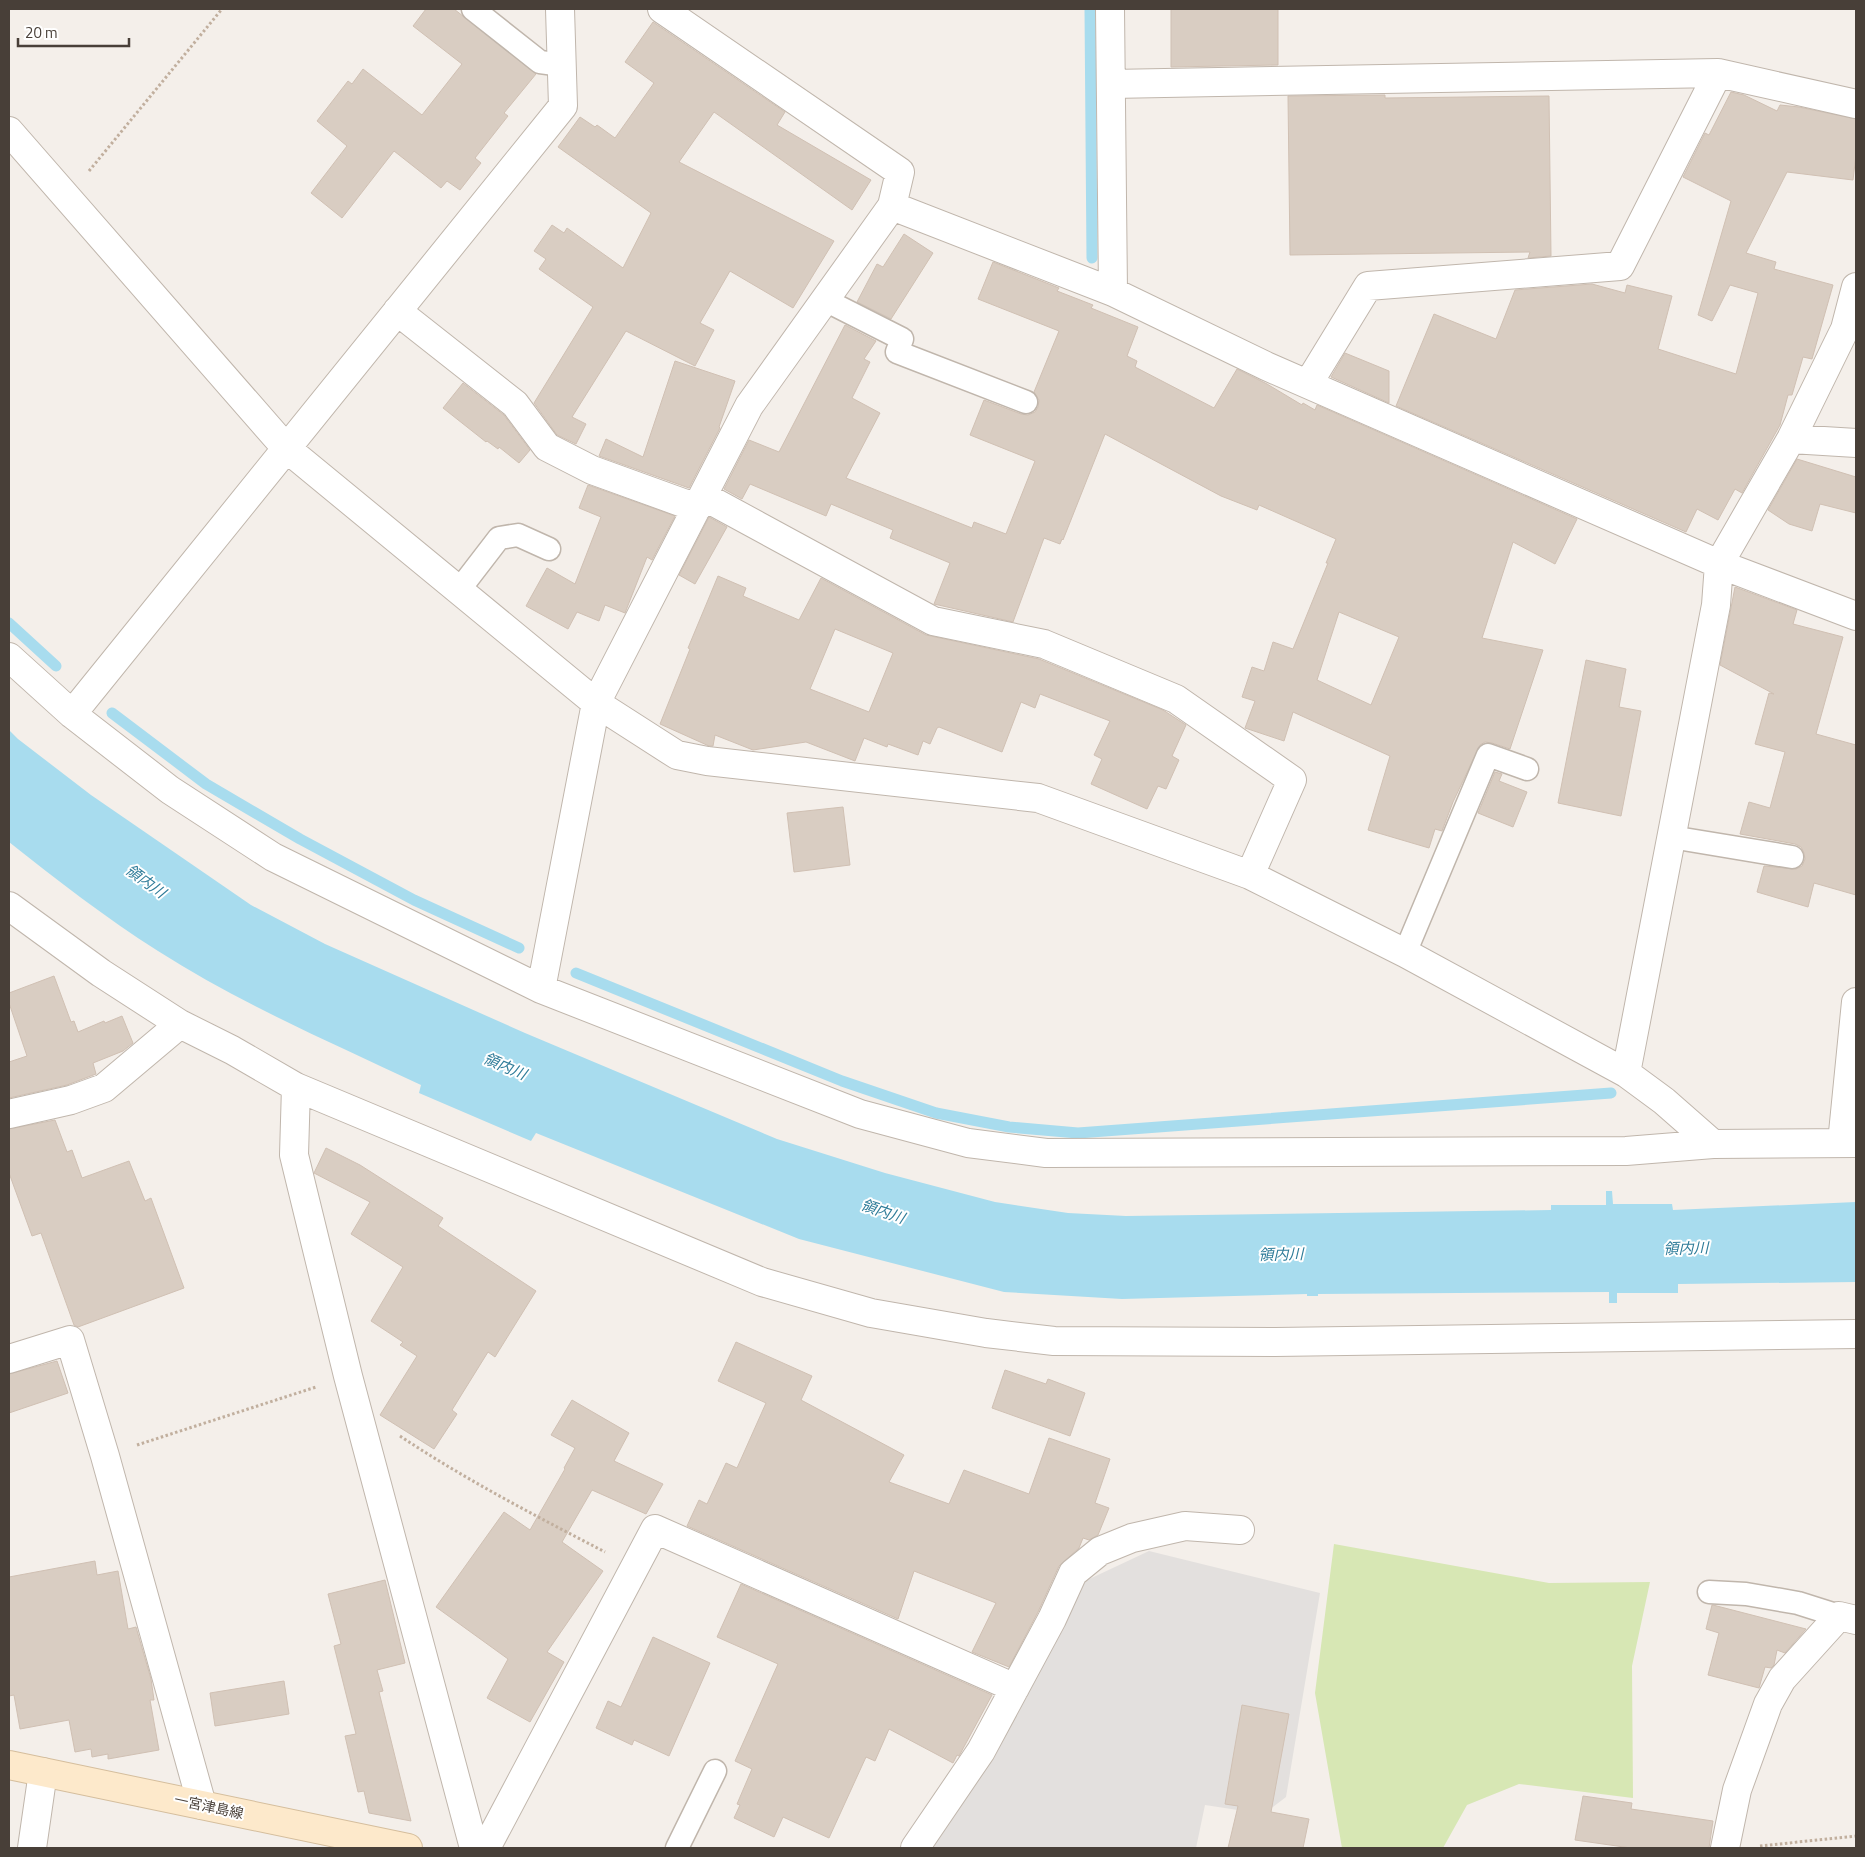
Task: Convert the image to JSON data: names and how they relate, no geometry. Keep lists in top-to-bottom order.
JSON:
{
  "streets": {
    "main road": ["一宮津島線"]
  },
  "water": ["領内川"],
  "scale_bar": "20 m"
}
